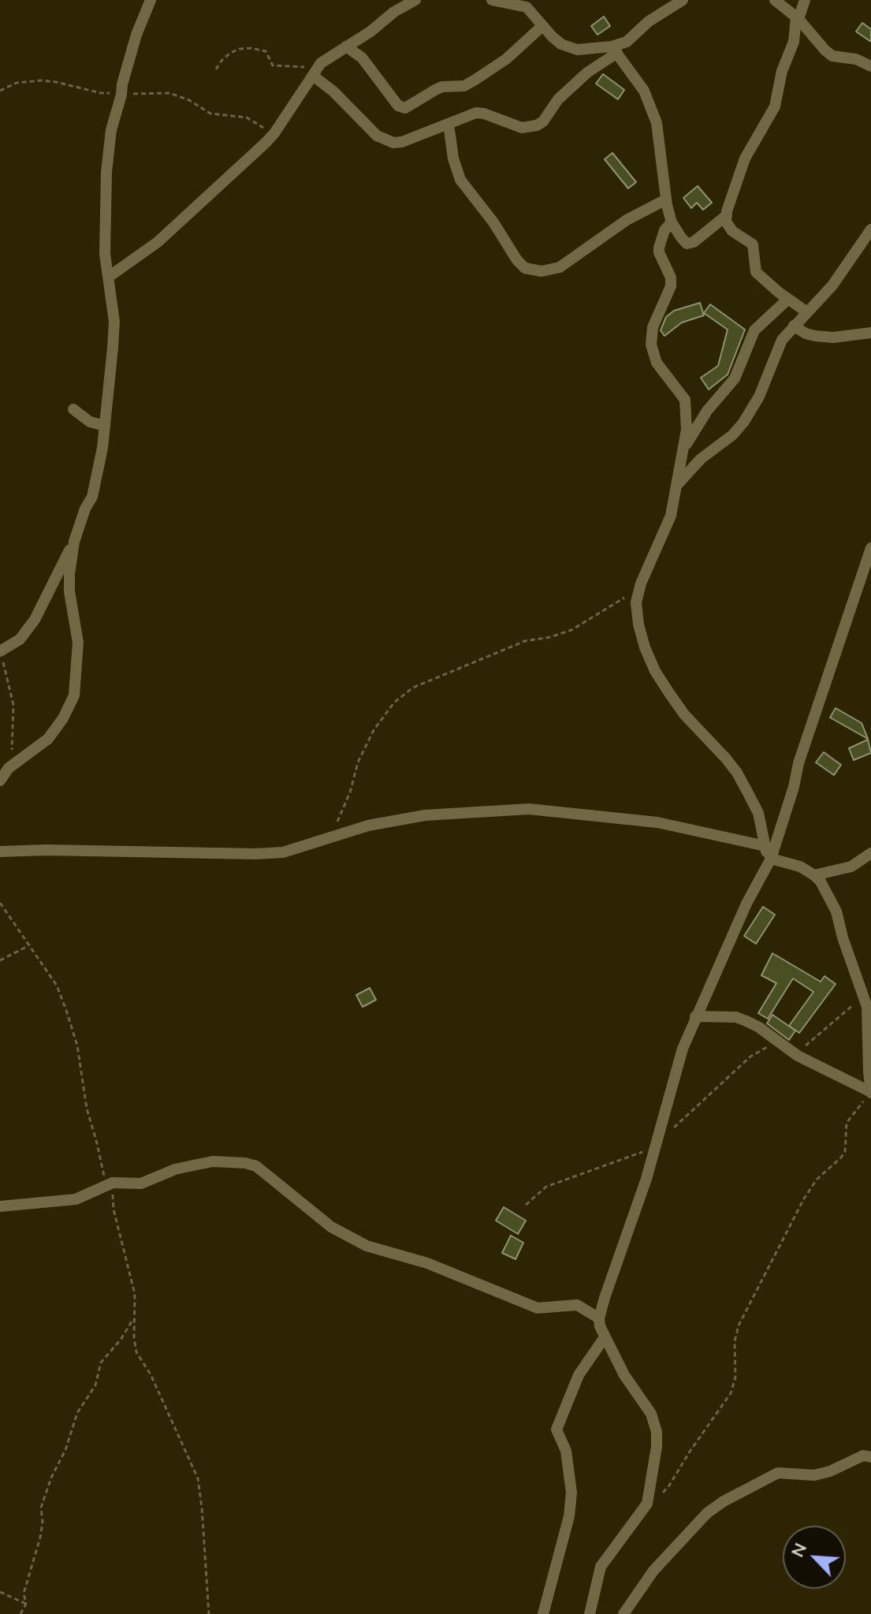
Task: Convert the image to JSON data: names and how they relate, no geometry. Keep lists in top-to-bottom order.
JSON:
{
  "north": "top left"
}
